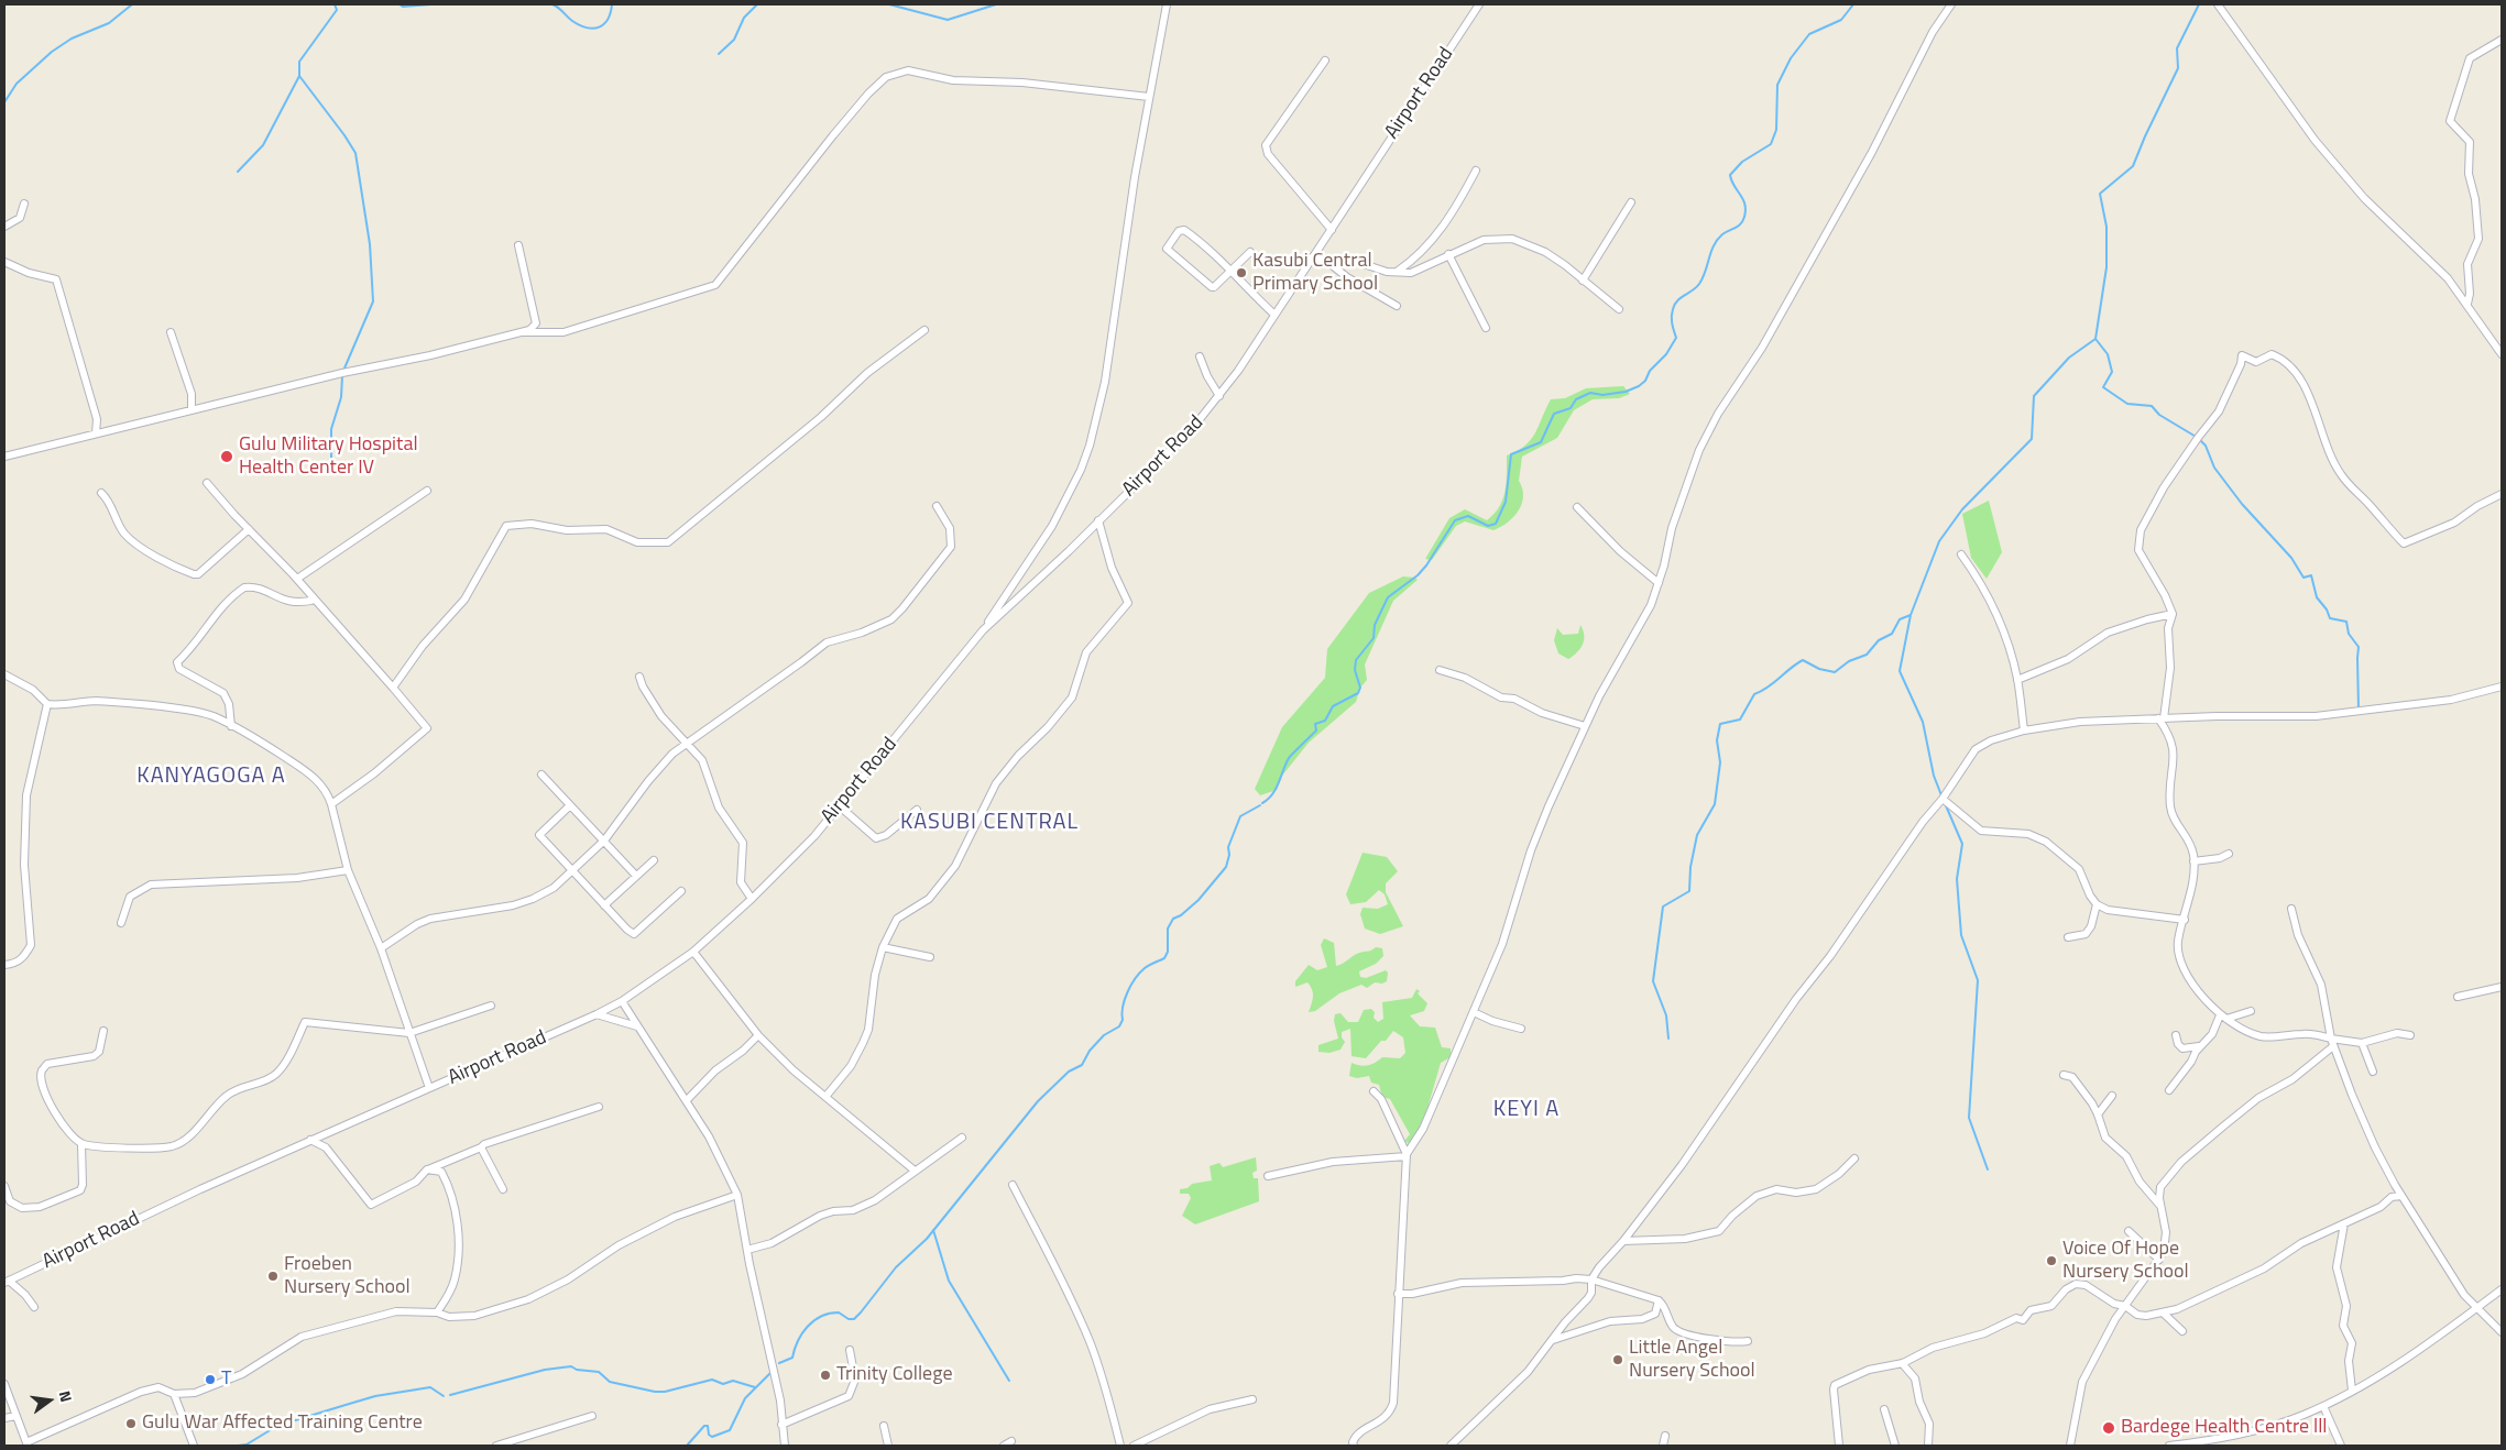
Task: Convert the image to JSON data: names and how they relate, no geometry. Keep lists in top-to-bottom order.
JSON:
{
  "streets": {
    "street": ["Airport Road"]
  },
  "districts": ["KANYAGOGA A", "KASUBI CENTRAL", "KEYI A"],
  "places": [
    "Kasubi Central Primary School",
    "Gulu Military Hospital Health Center IV",
    "Voice Of Hope Nursery School",
    "Froeben Nursery School",
    "Little Angel Nursery School",
    "Trinity College",
    "T",
    "Gulu War Affected Training Centre",
    "Bardege Health Centre lll"
  ],
  "north": "right"
}
